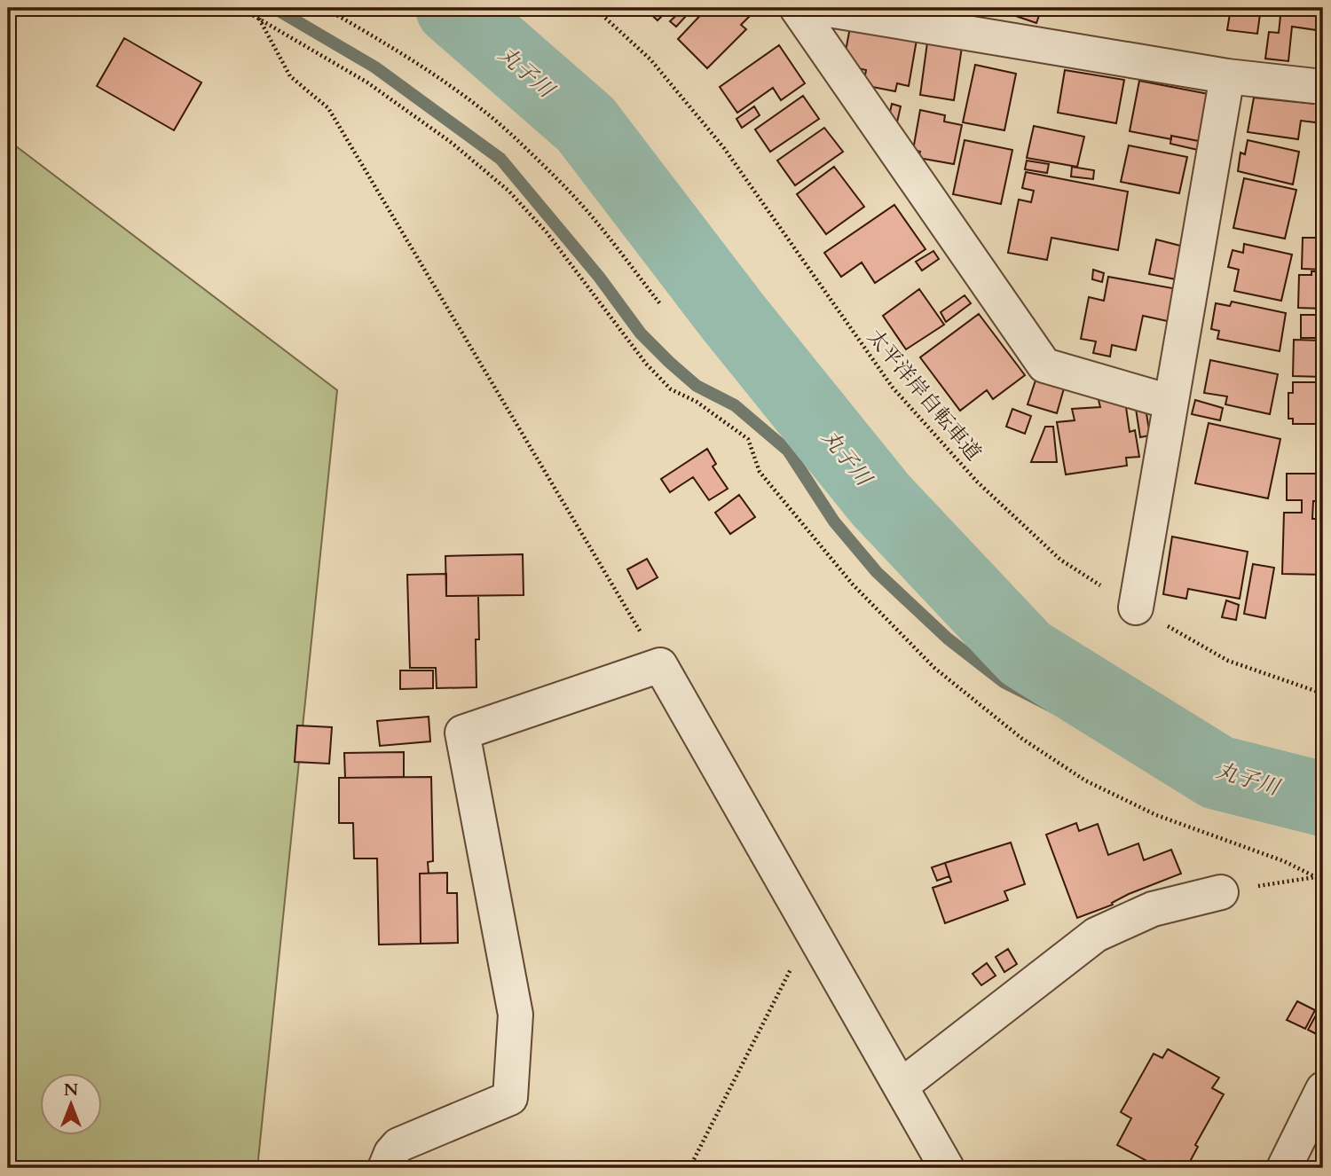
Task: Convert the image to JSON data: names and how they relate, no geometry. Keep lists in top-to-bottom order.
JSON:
{
  "streets": {
    "path": ["太平洋岸自転車道"]
  },
  "water": ["丸子川"],
  "north": "top"
}
